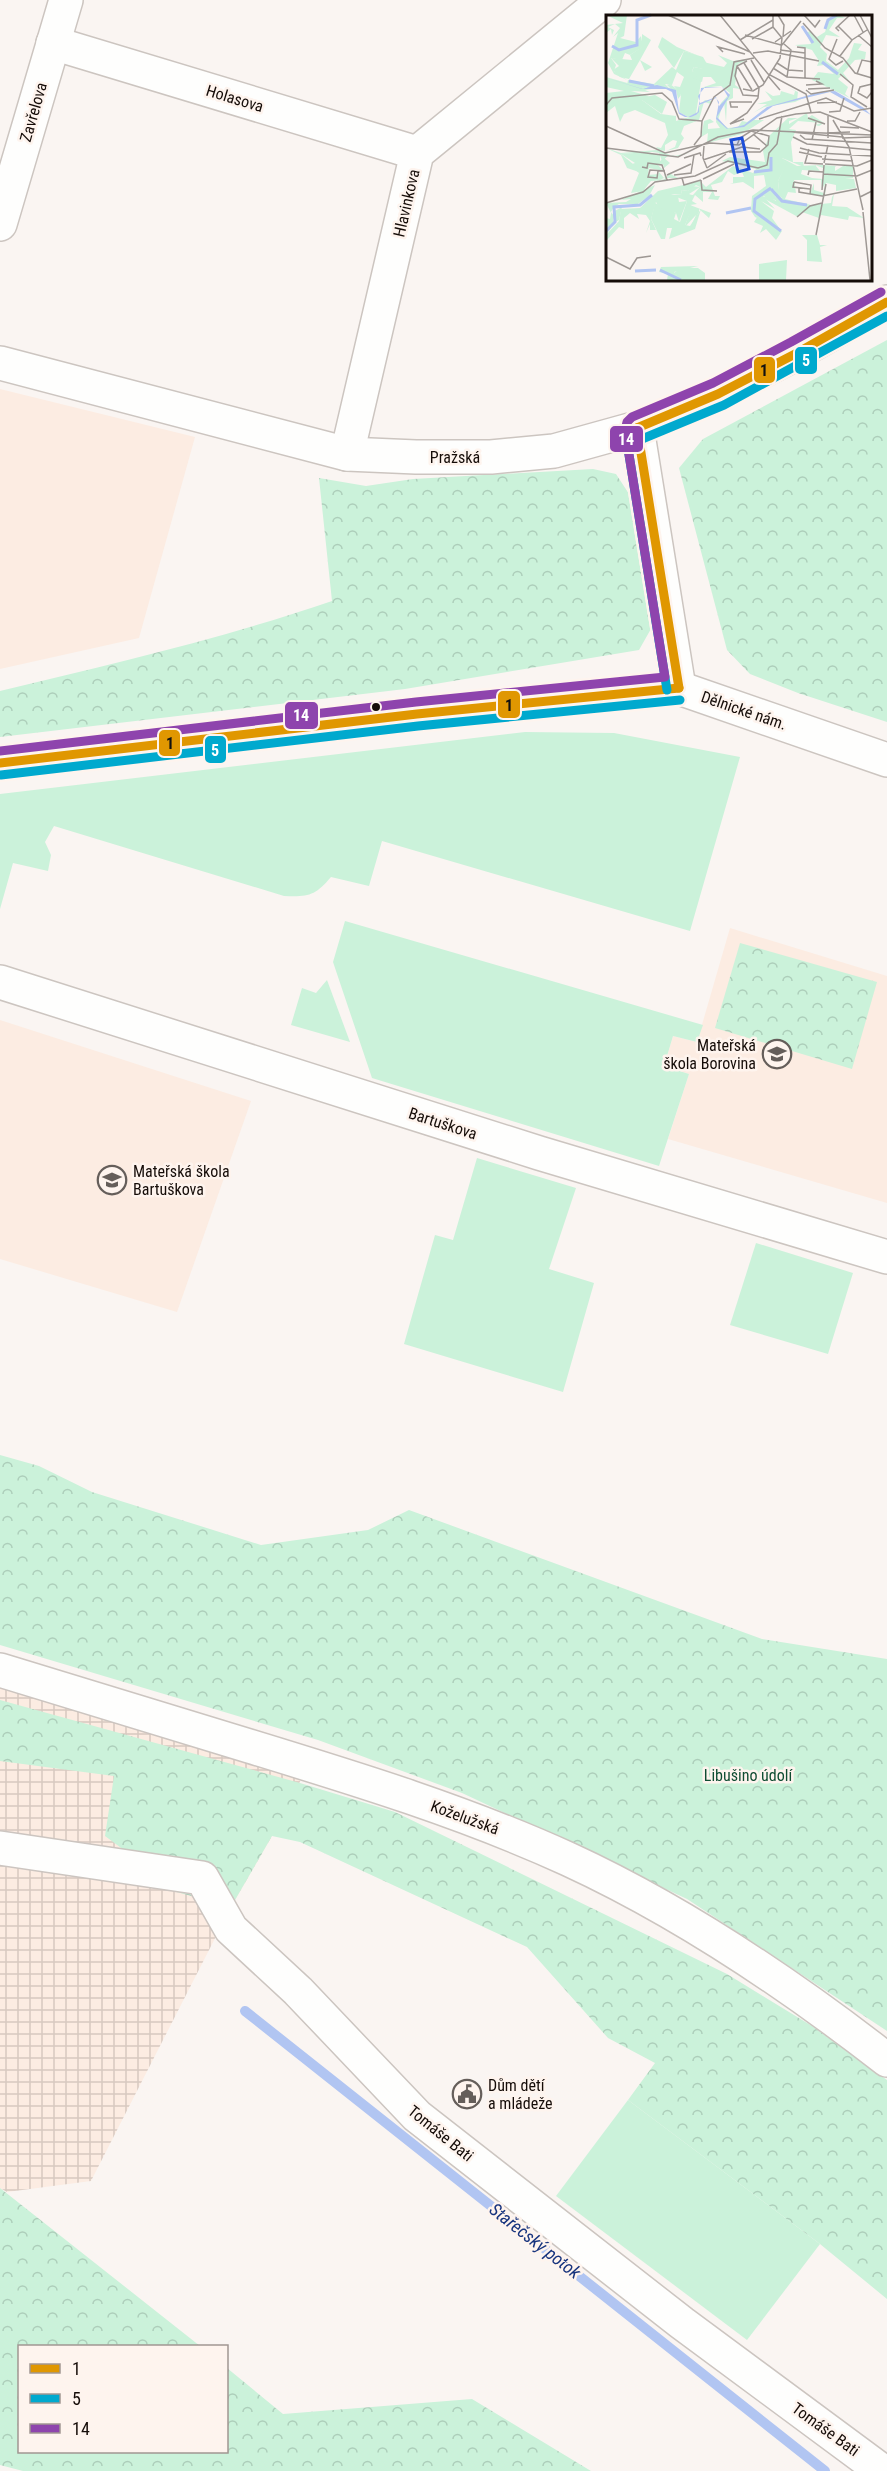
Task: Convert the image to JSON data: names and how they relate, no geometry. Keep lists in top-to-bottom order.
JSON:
{
  "streets": {
    "street": [
      "Holasova",
      "Zavřelova",
      "Hlavinkova",
      "Pražská",
      "Dělnické nám.",
      "Bartuškova",
      "Koželužská",
      "Tomáše Bati"
    ]
  },
  "crossings": [
    ["Holasova", "Zavřelova"],
    ["Holasova", "Hlavinkova"],
    ["Hlavinkova", "Pražská"],
    ["Pražská", "Dělnické nám."]
  ],
  "water": ["Stařečský potok"],
  "parks": ["Libušino údolí"],
  "places": {
    "school or university": ["Mateřská škola Borovina", "Mateřská škola Bartuškova"],
    "public building": ["Dům dětí a mládeže"]
  },
  "lines": ["transit line 14", "transit line 1", "transit line 5"],
  "legend": ["1", "5", "14"]
}
